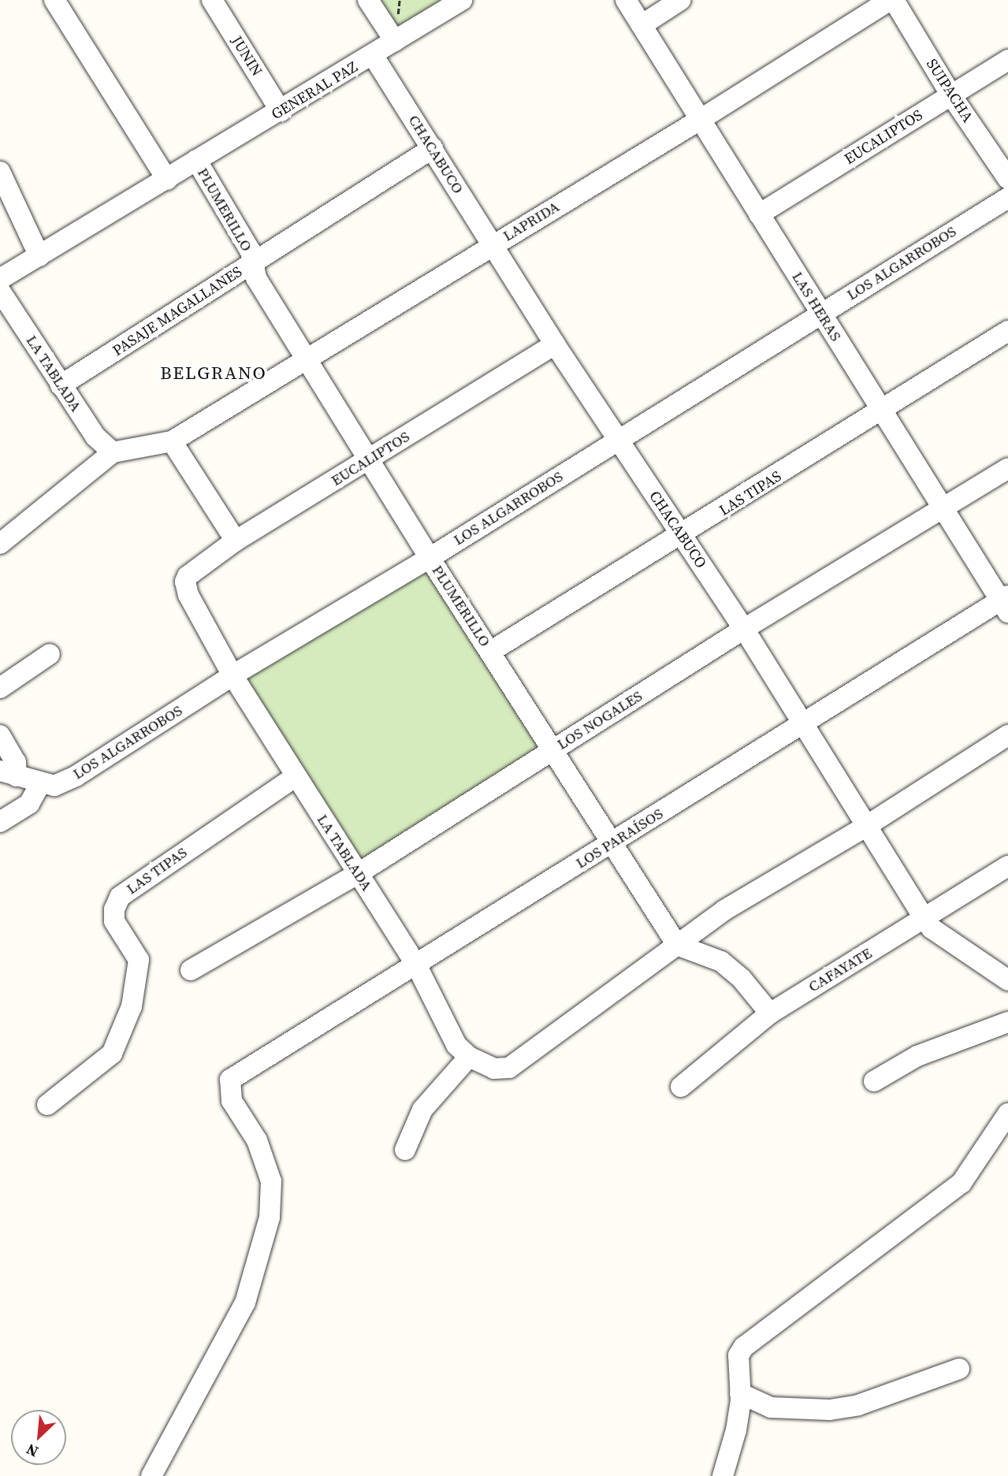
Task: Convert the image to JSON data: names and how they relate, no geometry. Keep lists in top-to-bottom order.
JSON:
{
  "streets": {
    "street": [
      "JUNIN",
      "GENERAL PAZ",
      "SUIPACHA",
      "EUCALIPTOS",
      "CHACABUCO",
      "PLUMERILLO",
      "LAPRIDA",
      "LOS ALGARROBOS",
      "LAS HERAS",
      "PASAJE MAGALLANES",
      "LA TABLADA",
      "LAS TIPAS",
      "LOS NOGALES",
      "LOS PARAÍSOS",
      "CAFAYATE"
    ]
  },
  "crossings": [
    ["JUNIN", "GENERAL PAZ"],
    ["GENERAL PAZ", "CHACABUCO"],
    ["GENERAL PAZ", "PLUMERILLO"],
    ["SUIPACHA", "EUCALIPTOS"],
    ["SUIPACHA", "LAPRIDA"],
    ["EUCALIPTOS", "CHACABUCO"],
    ["EUCALIPTOS", "PLUMERILLO"],
    ["EUCALIPTOS", "LAS HERAS"],
    ["EUCALIPTOS", "LA TABLADA"],
    ["CHACABUCO", "LAPRIDA"],
    ["CHACABUCO", "LOS ALGARROBOS"],
    ["CHACABUCO", "PASAJE MAGALLANES"],
    ["CHACABUCO", "LA TABLADA"],
    ["CHACABUCO", "LAS TIPAS"],
    ["CHACABUCO", "LOS NOGALES"],
    ["CHACABUCO", "LOS PARAÍSOS"],
    ["CHACABUCO", "CAFAYATE"],
    ["PLUMERILLO", "LAPRIDA"],
    ["PLUMERILLO", "LOS ALGARROBOS"],
    ["PLUMERILLO", "PASAJE MAGALLANES"],
    ["PLUMERILLO", "LA TABLADA"],
    ["PLUMERILLO", "LAS TIPAS"],
    ["PLUMERILLO", "LOS NOGALES"],
    ["PLUMERILLO", "LOS PARAÍSOS"],
    ["LAPRIDA", "LAS HERAS"],
    ["LOS ALGARROBOS", "LAS HERAS"],
    ["LOS ALGARROBOS", "LA TABLADA"],
    ["LAS HERAS", "LAS TIPAS"],
    ["LAS HERAS", "LOS NOGALES"],
    ["LAS HERAS", "LOS PARAÍSOS"],
    ["PASAJE MAGALLANES", "LA TABLADA"],
    ["LA TABLADA", "LAS TIPAS"],
    ["LA TABLADA", "LOS NOGALES"],
    ["LA TABLADA", "LOS PARAÍSOS"]
  ],
  "districts": ["BELGRANO"],
  "north": "bottom left"
}
